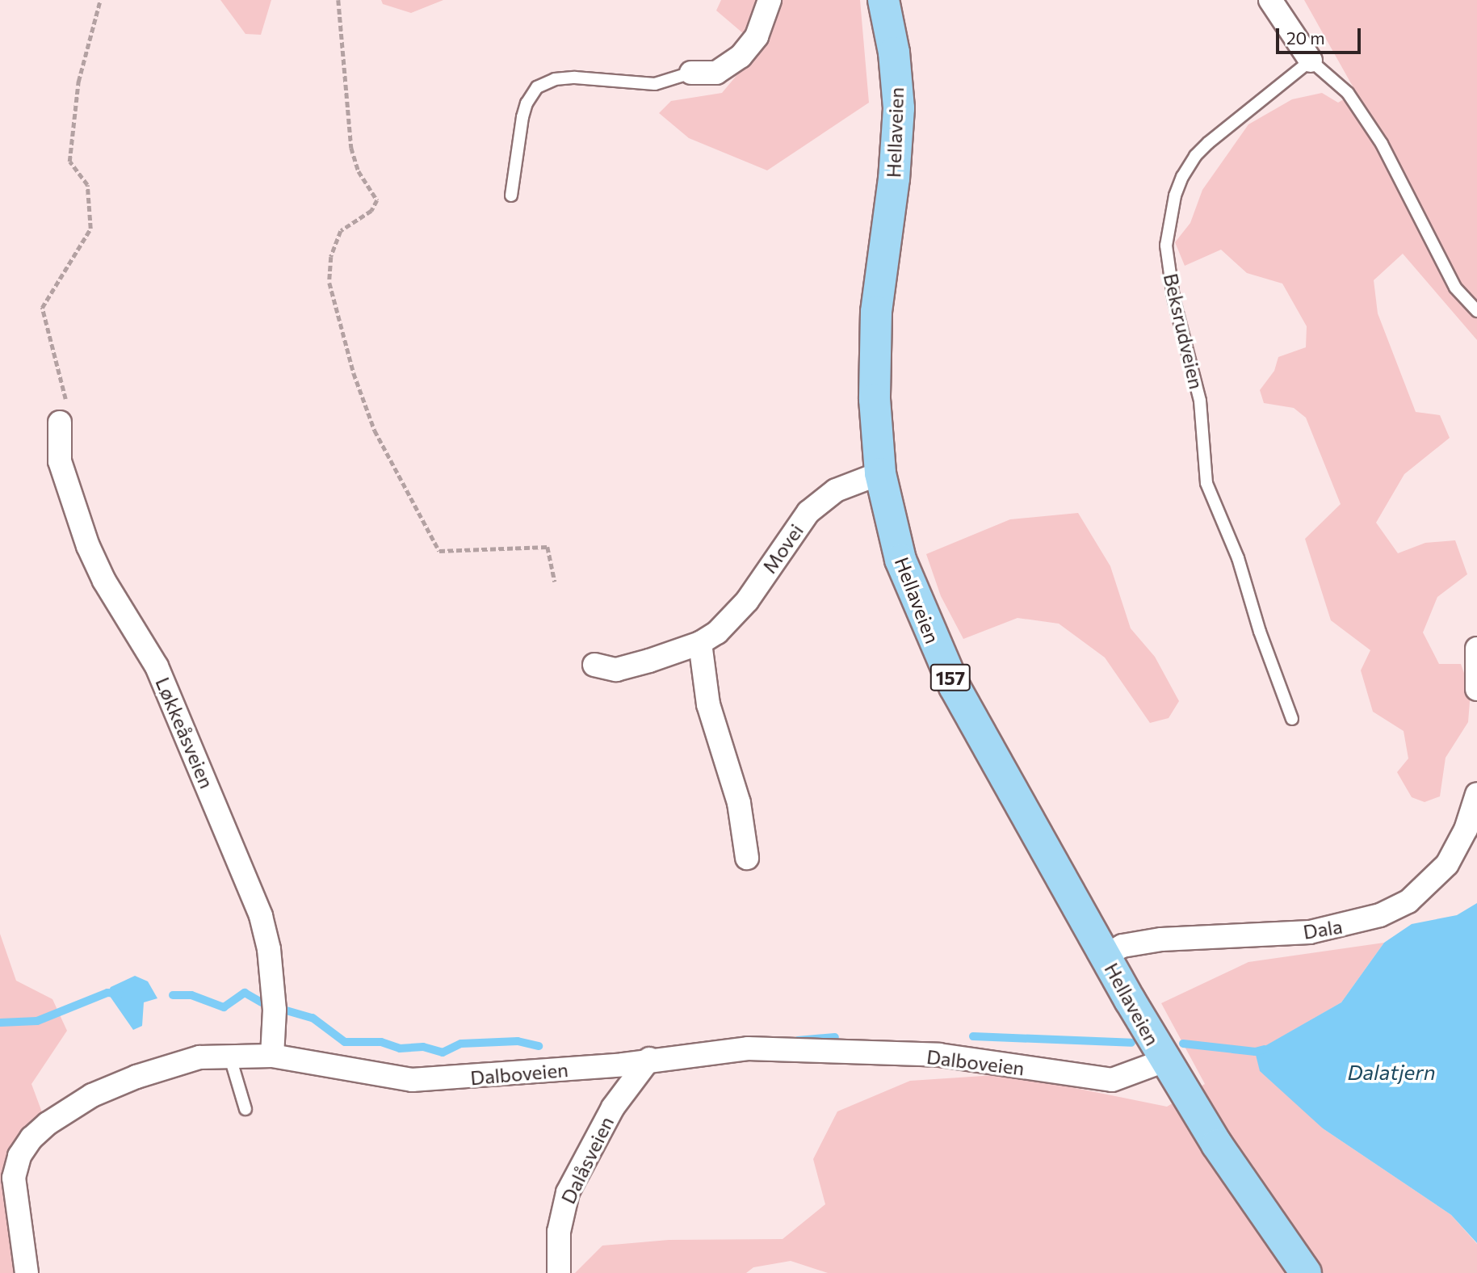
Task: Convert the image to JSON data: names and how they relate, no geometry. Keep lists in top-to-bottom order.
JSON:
{
  "streets": {
    "main road": ["Hellaveien", "157"],
    "street": [
      "Movei",
      "Løkkeåsveien",
      "Dala",
      "Dalboveien",
      "Dalåsveien"
    ],
    "lane": ["Beksrudveien"]
  },
  "crossings": [
    ["Hellaveien", "Movei"],
    ["Hellaveien", "Dala"],
    ["Hellaveien", "Dalboveien"],
    ["Løkkeåsveien", "Dalboveien"],
    ["Dalboveien", "Dalåsveien"]
  ],
  "water": ["Dalatjern"],
  "scale_bar": "20 m"
}
